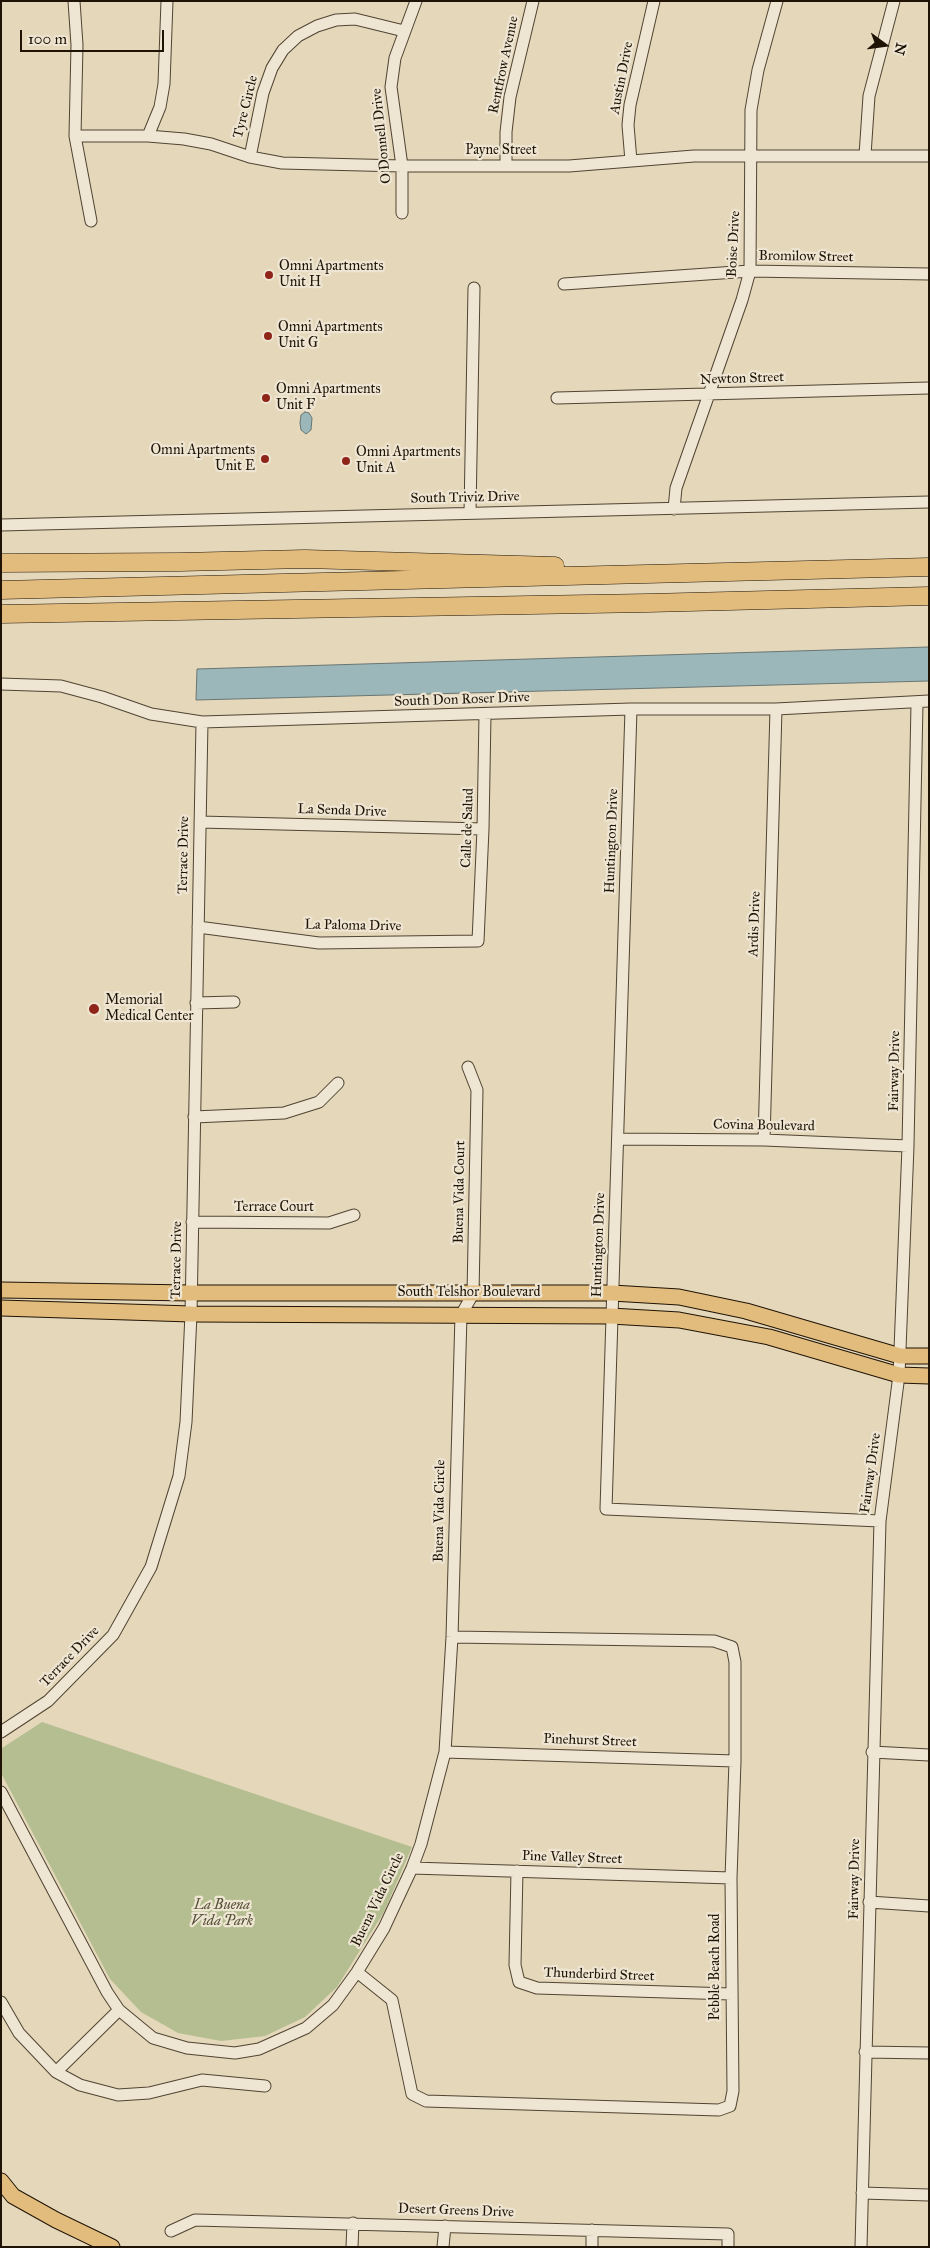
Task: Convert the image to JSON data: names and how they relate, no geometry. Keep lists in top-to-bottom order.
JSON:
{
  "streets": {
    "main road": ["South Telshor Boulevard"],
    "street": [
      "Rentfrow Avenue",
      "Austin Drive",
      "Tyre Circle",
      "O Donnell Drive",
      "Payne Street",
      "Boise Drive",
      "Bromilow Street",
      "Newton Street",
      "South Triviz Drive",
      "South Don Roser Drive",
      "La Senda Drive",
      "Calle de Salud",
      "Huntington Drive",
      "Terrace Drive",
      "Ardis Drive",
      "La Paloma Drive",
      "Fairway Drive",
      "Covina Boulevard",
      "Buena Vida Court",
      "Terrace Court",
      "Buena Vida Circle",
      "Pinehurst Street",
      "Pine Valley Street",
      "Pebble Beach Road",
      "Thunderbird Street",
      "Desert Greens Drive"
    ]
  },
  "crossings": [
    ["Rentfrow Avenue", "Payne Street"],
    ["Austin Drive", "Payne Street"],
    ["Tyre Circle", "O Donnell Drive"],
    ["Tyre Circle", "Payne Street"],
    ["O Donnell Drive", "Payne Street"],
    ["Payne Street", "Boise Drive"],
    ["Boise Drive", "Bromilow Street"],
    ["Boise Drive", "Newton Street"],
    ["Boise Drive", "South Triviz Drive"],
    ["South Don Roser Drive", "Calle de Salud"],
    ["South Don Roser Drive", "Huntington Drive"],
    ["South Don Roser Drive", "Terrace Drive"],
    ["South Don Roser Drive", "Ardis Drive"],
    ["South Don Roser Drive", "Fairway Drive"],
    ["La Senda Drive", "Calle de Salud"],
    ["La Senda Drive", "Terrace Drive"],
    ["Calle de Salud", "La Paloma Drive"],
    ["Huntington Drive", "Fairway Drive"],
    ["Huntington Drive", "Covina Boulevard"],
    ["Huntington Drive", "South Telshor Boulevard"],
    ["Terrace Drive", "La Paloma Drive"],
    ["Terrace Drive", "Terrace Court"],
    ["Terrace Drive", "South Telshor Boulevard"],
    ["Ardis Drive", "Covina Boulevard"],
    ["Fairway Drive", "Covina Boulevard"],
    ["Fairway Drive", "South Telshor Boulevard"],
    ["Buena Vida Court", "South Telshor Boulevard"],
    ["Buena Vida Court", "Buena Vida Circle"],
    ["South Telshor Boulevard", "Buena Vida Circle"],
    ["Buena Vida Circle", "Pinehurst Street"],
    ["Buena Vida Circle", "Pine Valley Street"],
    ["Buena Vida Circle", "Pebble Beach Road"],
    ["Pinehurst Street", "Pebble Beach Road"],
    ["Pine Valley Street", "Pebble Beach Road"],
    ["Pine Valley Street", "Thunderbird Street"],
    ["Pebble Beach Road", "Thunderbird Street"]
  ],
  "parks": ["La Buena Vida Park"],
  "places": [
    "Omni Apartments Unit H",
    "Omni Apartments Unit G",
    "Omni Apartments Unit F",
    "Omni Apartments Unit E",
    "Omni Apartments Unit A",
    "Memorial Medical Center"
  ],
  "scale_bar": "100 m",
  "north": "right"
}
